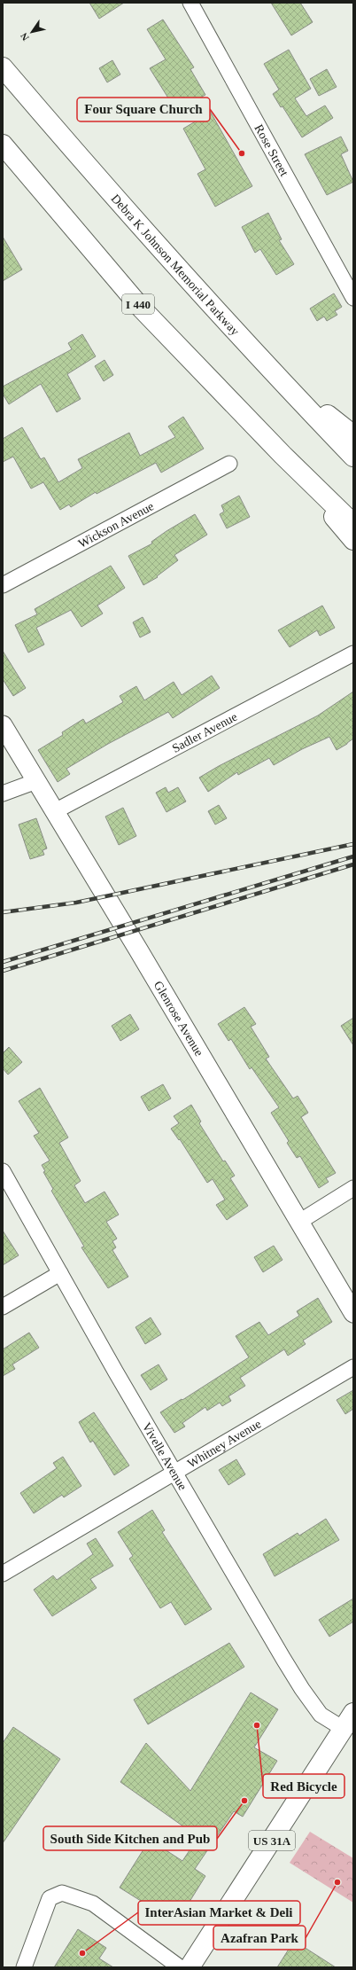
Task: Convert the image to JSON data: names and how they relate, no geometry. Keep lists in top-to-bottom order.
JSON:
{
  "streets": {
    "main road": ["Debra K Johnson Memorial Parkway", "I 440", "US 31A"],
    "street": [
      "Rose Street",
      "Wickson Avenue",
      "Sadler Avenue",
      "Glenrose Avenue",
      "Whitney Avenue",
      "Vivelle Avenue"
    ]
  },
  "crossings": [
    ["Sadler Avenue", "Glenrose Avenue"],
    ["Whitney Avenue", "Vivelle Avenue"],
    ["Vivelle Avenue", "US 31A"]
  ],
  "places": [
    "Four Square Church",
    "Red Bicycle",
    "South Side Kitchen and Pub",
    "Azafran Park",
    "InterAsian Market & Deli"
  ],
  "north": "bottom left"
}
